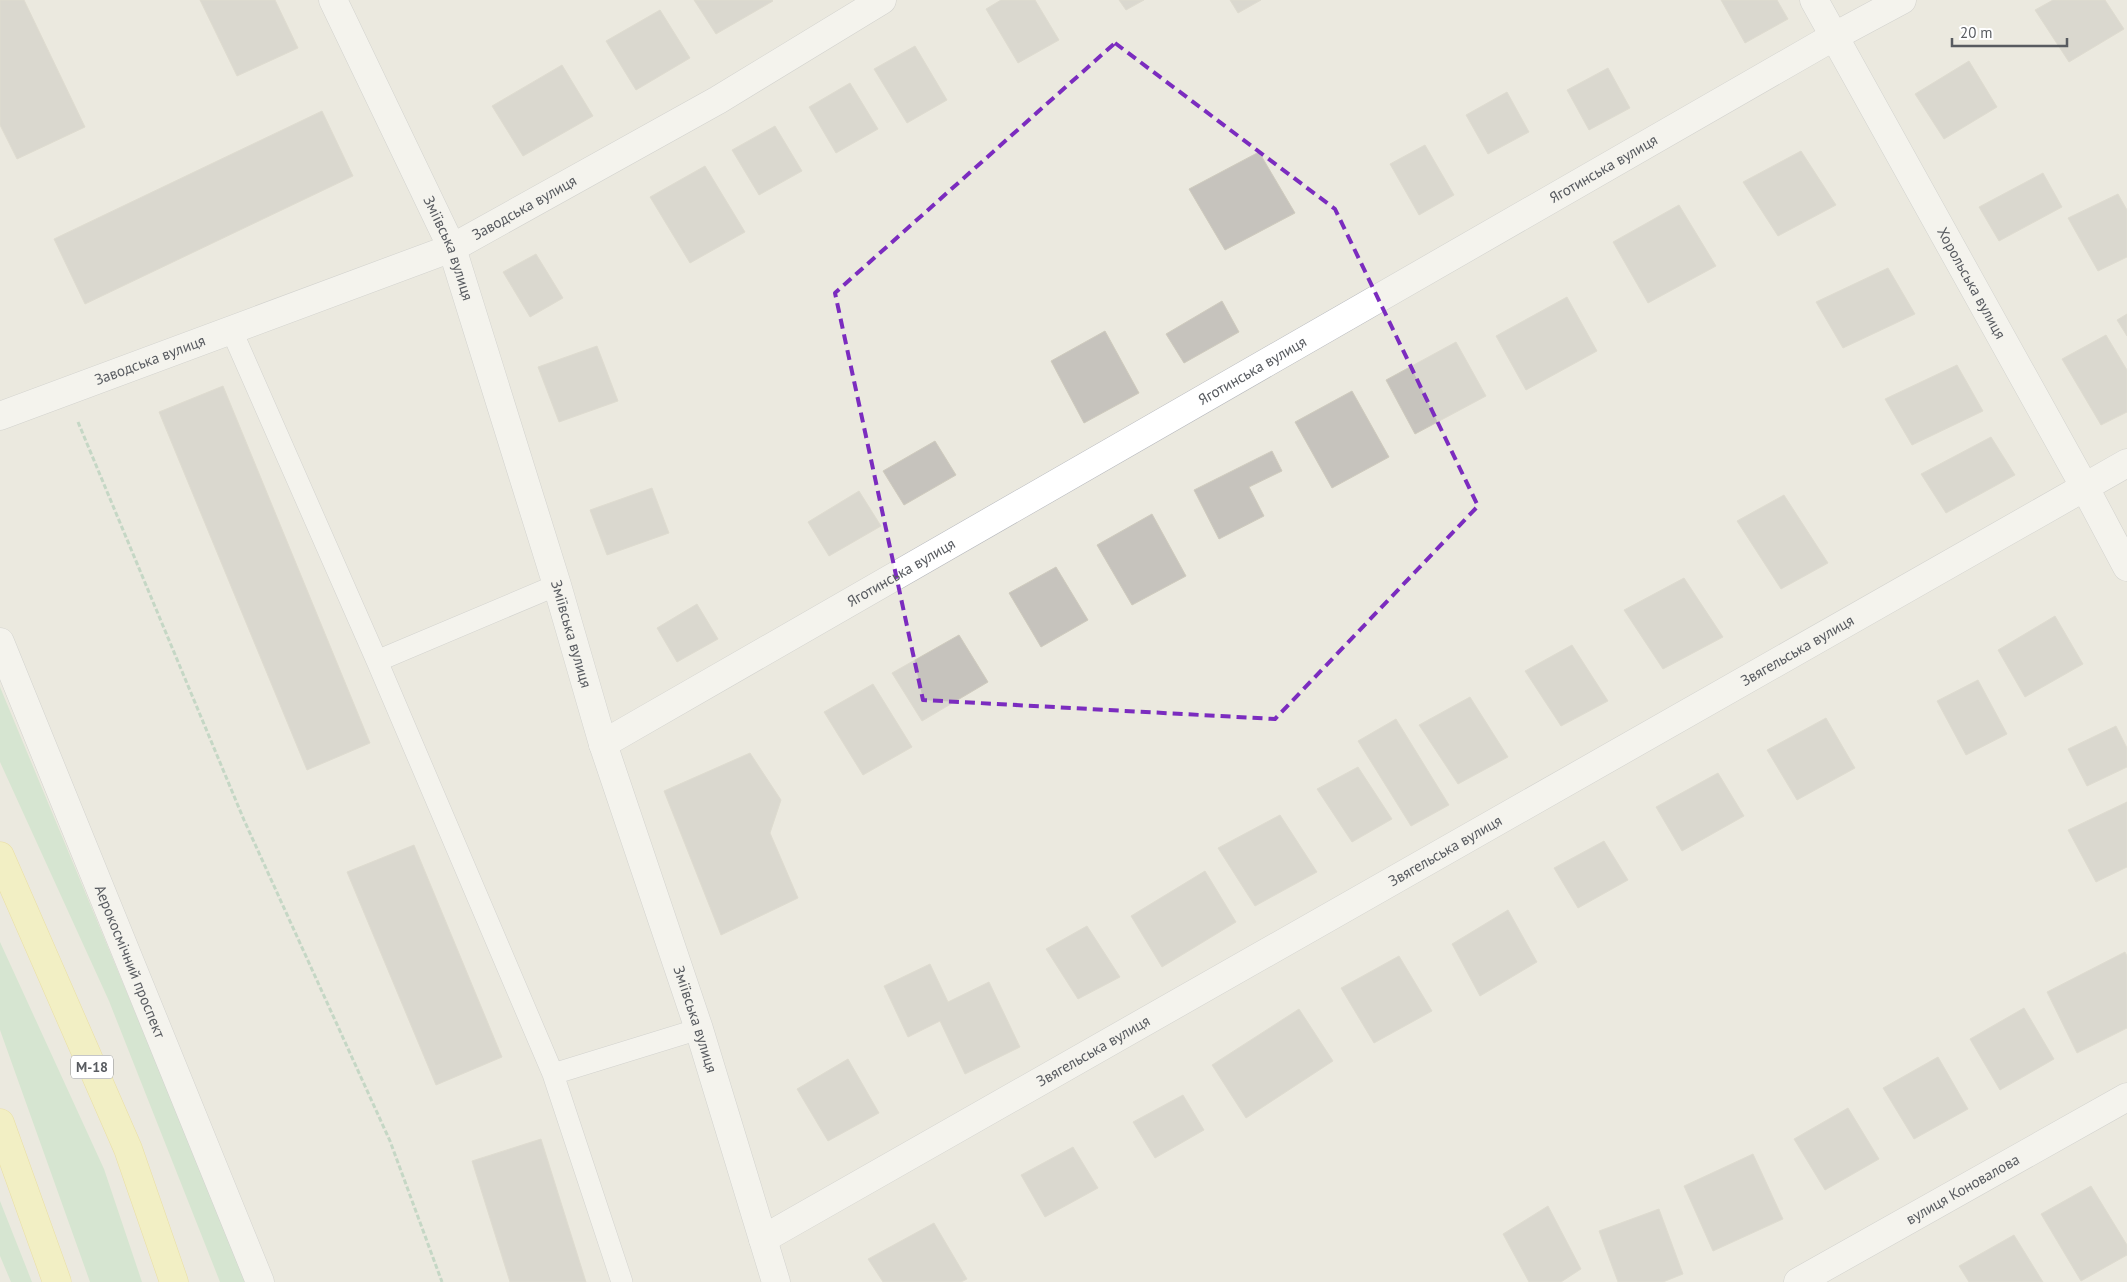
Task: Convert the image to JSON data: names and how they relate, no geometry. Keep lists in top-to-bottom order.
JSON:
{
  "streets": {
    "main road": ["М-18"],
    "street": [
      "Яготинська вулиця",
      "Заводська вулиця",
      "Зміївська вулиця",
      "Хорольська вулиця",
      "Звягельська вулиця",
      "Аерокосмічний проспект",
      "вулиця Коновалова"
    ]
  },
  "crossings": [
    ["Яготинська вулиця", "Зміївська вулиця"],
    ["Яготинська вулиця", "Хорольська вулиця"],
    ["Заводська вулиця", "Зміївська вулиця"],
    ["Зміївська вулиця", "Звягельська вулиця"],
    ["Хорольська вулиця", "Звягельська вулиця"]
  ],
  "scale_bar": "20 m"
}
